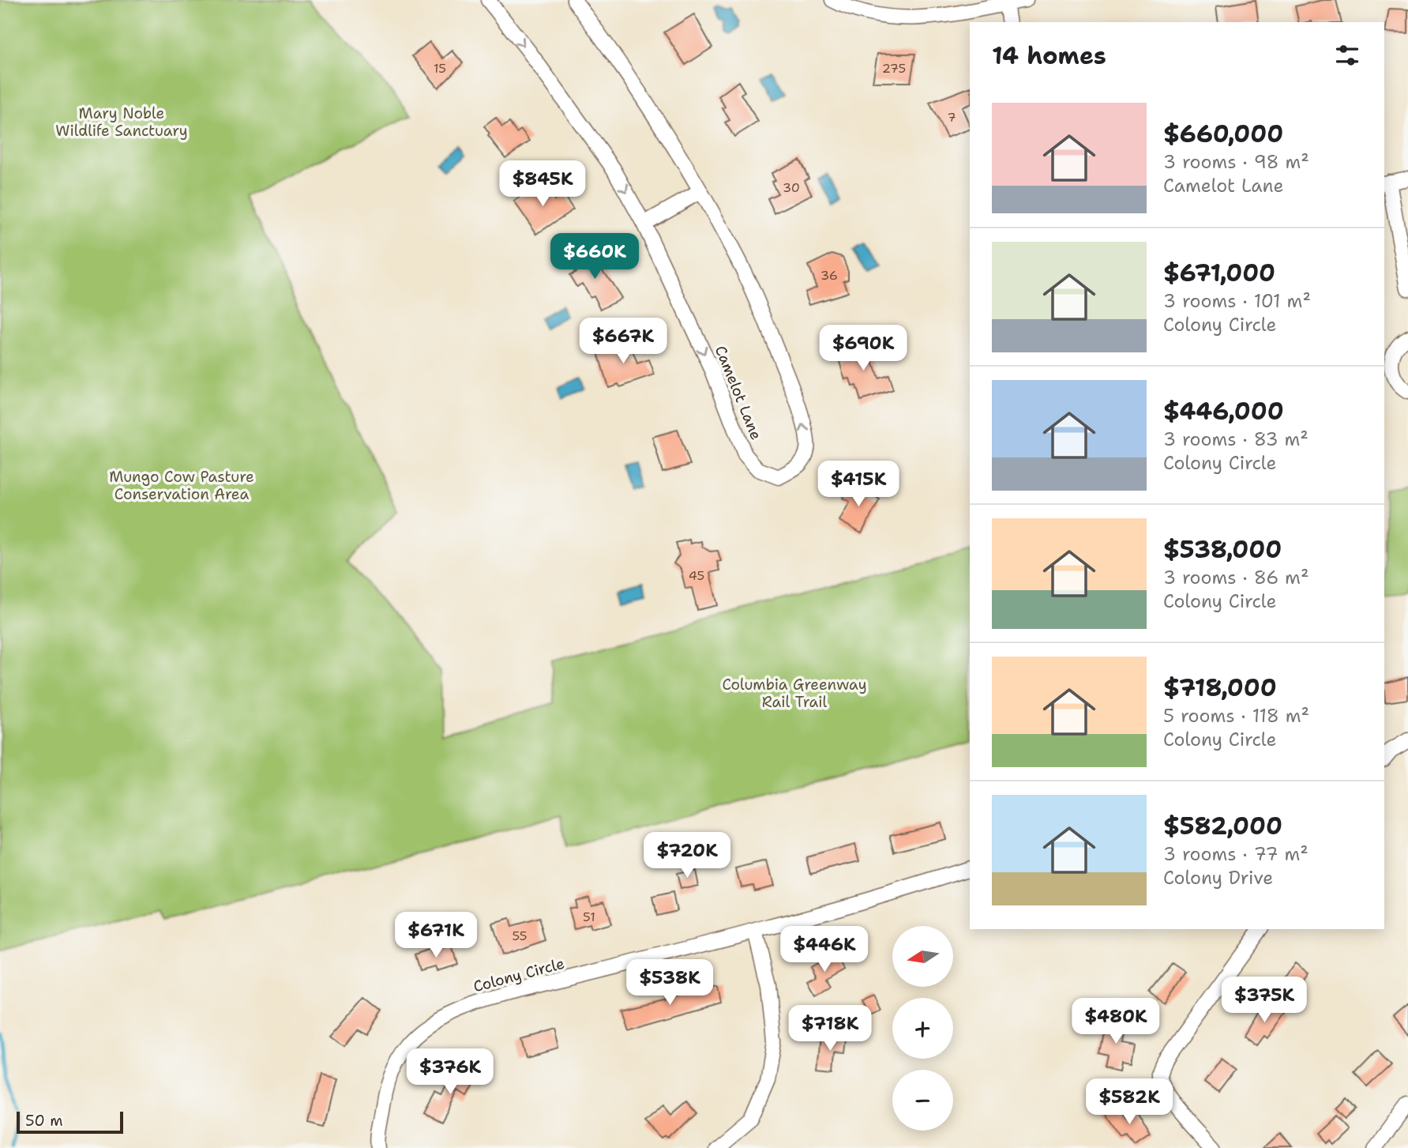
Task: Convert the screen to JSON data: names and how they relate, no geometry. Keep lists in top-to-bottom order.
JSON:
{
  "streets": {
    "street": ["Camelot Lane", "Colony Circle"]
  },
  "parks": ["Mary Noble Wildlife Sanctuary", "Mungo Cow Pasture Conservation Area", "Columbia Greenway Rail Trail"],
  "house_numbers": [
    "15",
    "275",
    "7",
    "30",
    "36",
    "45",
    "51",
    "55"
  ],
  "scale_bar": "50 m",
  "north": "left",
  "page": {
    "heading": "14 homes",
    "list": [
      {
        "name": "$660,000",
        "note": "3 rooms · 98 m² · Camelot Lane"
      },
      {
        "name": "$671,000",
        "note": "3 rooms · 101 m² · Colony Circle"
      },
      {
        "name": "$446,000",
        "note": "3 rooms · 83 m² · Colony Circle"
      },
      {
        "name": "$538,000",
        "note": "3 rooms · 86 m² · Colony Circle"
      },
      {
        "name": "$718,000",
        "note": "5 rooms · 118 m² · Colony Circle"
      },
      {
        "name": "$582,000",
        "note": "3 rooms · 77 m² · Colony Drive"
      }
    ],
    "price": [
      "$845K",
      "$660K",
      "$667K",
      "$690K",
      "$415K",
      "$720K",
      "$671K",
      "$446K",
      "$538K",
      "$375K",
      "$480K",
      "$718K",
      "$376K",
      "$582K"
    ],
    "map_buttons": ["+", "−"],
    "scale": "50 m"
  }
}
